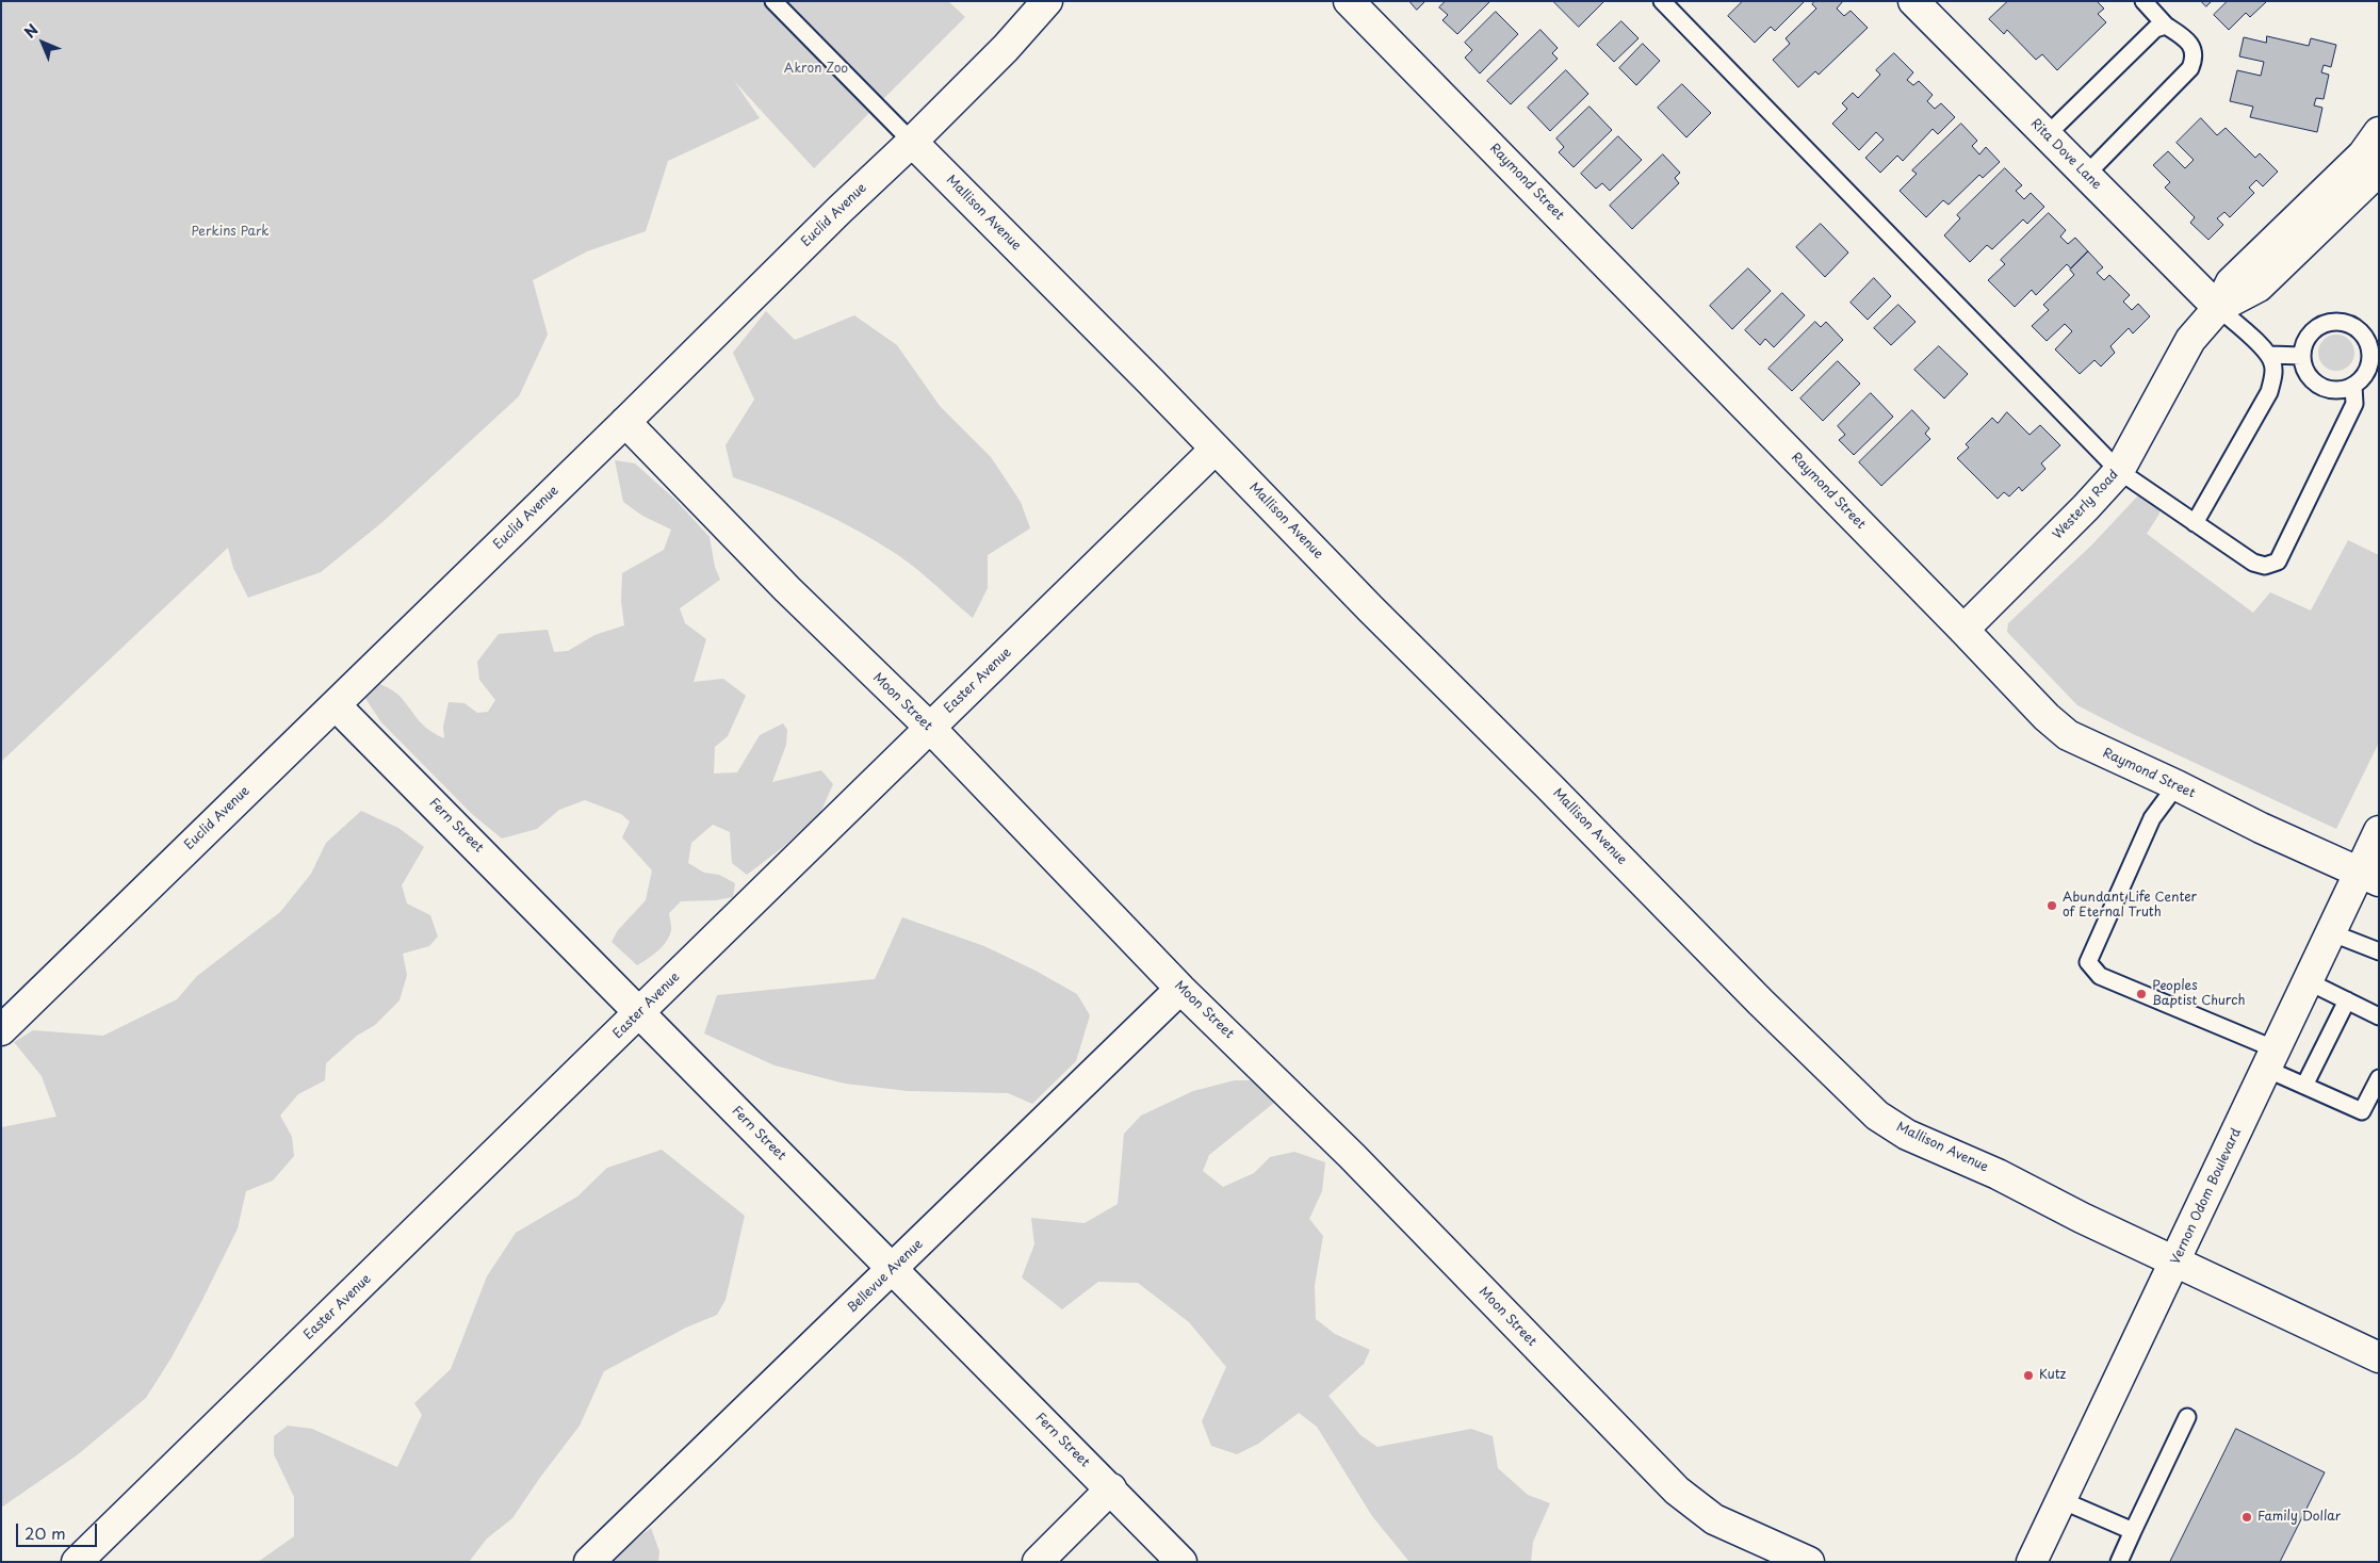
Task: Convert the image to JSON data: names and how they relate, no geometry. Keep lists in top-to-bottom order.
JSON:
{
  "streets": {
    "street": [
      "Rita Dove Lane",
      "Raymond Street",
      "Mallison Avenue",
      "Euclid Avenue",
      "Westerly Road",
      "Easter Avenue",
      "Moon Street",
      "Fern Street",
      "Vernon Odom Boulevard",
      "Bellevue Avenue"
    ]
  },
  "crossings": [
    ["Rita Dove Lane", "Westerly Road"],
    ["Raymond Street", "Westerly Road"],
    ["Raymond Street", "Vernon Odom Boulevard"],
    ["Mallison Avenue", "Euclid Avenue"],
    ["Mallison Avenue", "Easter Avenue"],
    ["Mallison Avenue", "Vernon Odom Boulevard"],
    ["Euclid Avenue", "Moon Street"],
    ["Euclid Avenue", "Fern Street"],
    ["Easter Avenue", "Moon Street"],
    ["Easter Avenue", "Fern Street"],
    ["Moon Street", "Bellevue Avenue"],
    ["Fern Street", "Bellevue Avenue"]
  ],
  "parks": ["Akron Zoo", "Perkins Park"],
  "places": [
    "Abundant Life Center of Eternal Truth",
    "Peoples Baptist Church",
    "Kutz",
    "Family Dollar"
  ],
  "scale_bar": "20 m",
  "north": "top left"
}
